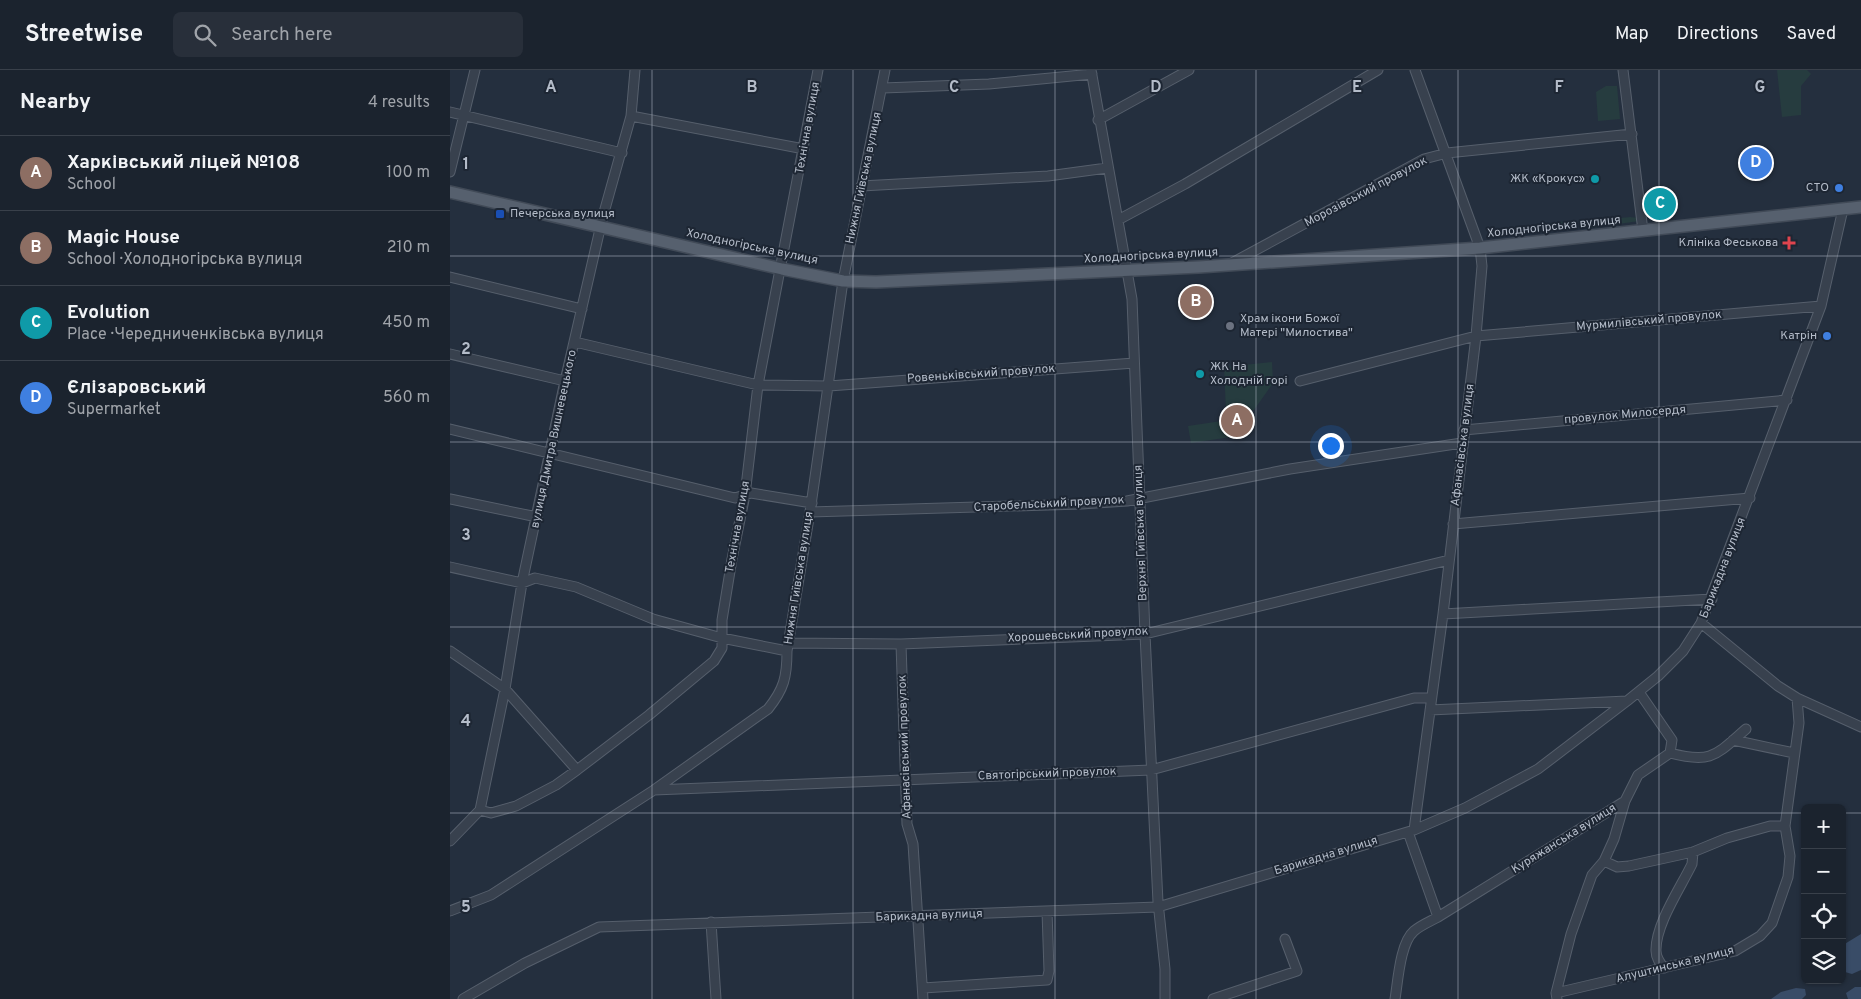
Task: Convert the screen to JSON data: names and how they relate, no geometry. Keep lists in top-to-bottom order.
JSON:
{
  "streets": {
    "main road": ["Холодногірська вулиця"],
    "street": [
      "Технічна вулиця",
      "Нижня Гиївська вулиця",
      "Морозівський провулок",
      "Мурмилівський провулок",
      "Ровеньківський провулок",
      "провулок Милосердя",
      "вулиця Дмитра Вишневецького",
      "Афанасівська вулиця",
      "Старобельський провулок",
      "Верхня Гиївська вулиця",
      "Барикадна вулиця",
      "Хорошевський провулок",
      "Афанасівський провулок",
      "Святогірський провулок",
      "Куряжанська вулиця",
      "Алуштинська вулиця"
    ]
  },
  "crossings": [
    ["Технічна вулиця", "Холодногірська вулиця"],
    ["Технічна вулиця", "Ровеньківський провулок"],
    ["Технічна вулиця", "вулиця Дмитра Вишневецького"],
    ["Технічна вулиця", "Старобельський провулок"],
    ["Технічна вулиця", "Хорошевський провулок"],
    ["Нижня Гиївська вулиця", "Холодногірська вулиця"],
    ["Нижня Гиївська вулиця", "Ровеньківський провулок"],
    ["Нижня Гиївська вулиця", "Старобельський провулок"],
    ["Нижня Гиївська вулиця", "Хорошевський провулок"],
    ["Нижня Гиївська вулиця", "Святогірський провулок"],
    ["Морозівський провулок", "Холодногірська вулиця"],
    ["Морозівський провулок", "Афанасівська вулиця"],
    ["Холодногірська вулиця", "вулиця Дмитра Вишневецького"],
    ["Холодногірська вулиця", "Афанасівська вулиця"],
    ["Холодногірська вулиця", "Верхня Гиївська вулиця"],
    ["Холодногірська вулиця", "Барикадна вулиця"],
    ["Мурмилівський провулок", "Афанасівська вулиця"],
    ["Мурмилівський провулок", "Барикадна вулиця"],
    ["Ровеньківський провулок", "вулиця Дмитра Вишневецького"],
    ["Ровеньківський провулок", "Верхня Гиївська вулиця"],
    ["провулок Милосердя", "Афанасівська вулиця"],
    ["провулок Милосердя", "Барикадна вулиця"],
    ["вулиця Дмитра Вишневецького", "Старобельський провулок"],
    ["Афанасівська вулиця", "Старобельський провулок"],
    ["Афанасівська вулиця", "Барикадна вулиця"],
    ["Афанасівська вулиця", "Хорошевський провулок"],
    ["Афанасівська вулиця", "Святогірський провулок"],
    ["Афанасівська вулиця", "Куряжанська вулиця"],
    ["Старобельський провулок", "Верхня Гиївська вулиця"],
    ["Верхня Гиївська вулиця", "Барикадна вулиця"],
    ["Верхня Гиївська вулиця", "Хорошевський провулок"],
    ["Верхня Гиївська вулиця", "Святогірський провулок"],
    ["Барикадна вулиця", "Афанасівський провулок"],
    ["Хорошевський провулок", "Афанасівський провулок"],
    ["Афанасівський провулок", "Святогірський провулок"]
  ],
  "places": {
    "other": [
      "ЖК «Крокус»",
      "СТО",
      "Храм ікони Божої Матері \"Милостива\"",
      "Катрін",
      "ЖК На Холодній горі"
    ],
    "transit": ["Печерська вулиця"],
    "health": ["Клініка Феськова"]
  },
  "page": {
    "header": "Streetwise",
    "search": "Search here",
    "nav": ["Map", "Directions", "Saved"],
    "heading": ["Nearby", "4 results"],
    "list": [
      {
        "mark": "A",
        "name": "Харківський ліцей №108",
        "note": "School",
        "value": "100 m"
      },
      {
        "mark": "B",
        "name": "Magic House",
        "note": "School · Холодногірська вулиця",
        "value": "210 m"
      },
      {
        "mark": "C",
        "name": "Evolution",
        "note": "Place · Чередниченківська вулиця",
        "value": "450 m"
      },
      {
        "mark": "D",
        "name": "Єлізаровський",
        "note": "Supermarket",
        "value": "560 m"
      }
    ],
    "pins": [
      "D",
      "C",
      "B",
      "A"
    ],
    "map_buttons": ["+", "−"]
  },
  "grid": {
    "columns": [
      "A",
      "B",
      "C",
      "D",
      "E",
      "F",
      "G"
    ],
    "rows": [
      "1",
      "2",
      "3",
      "4",
      "5"
    ]
  }
}
